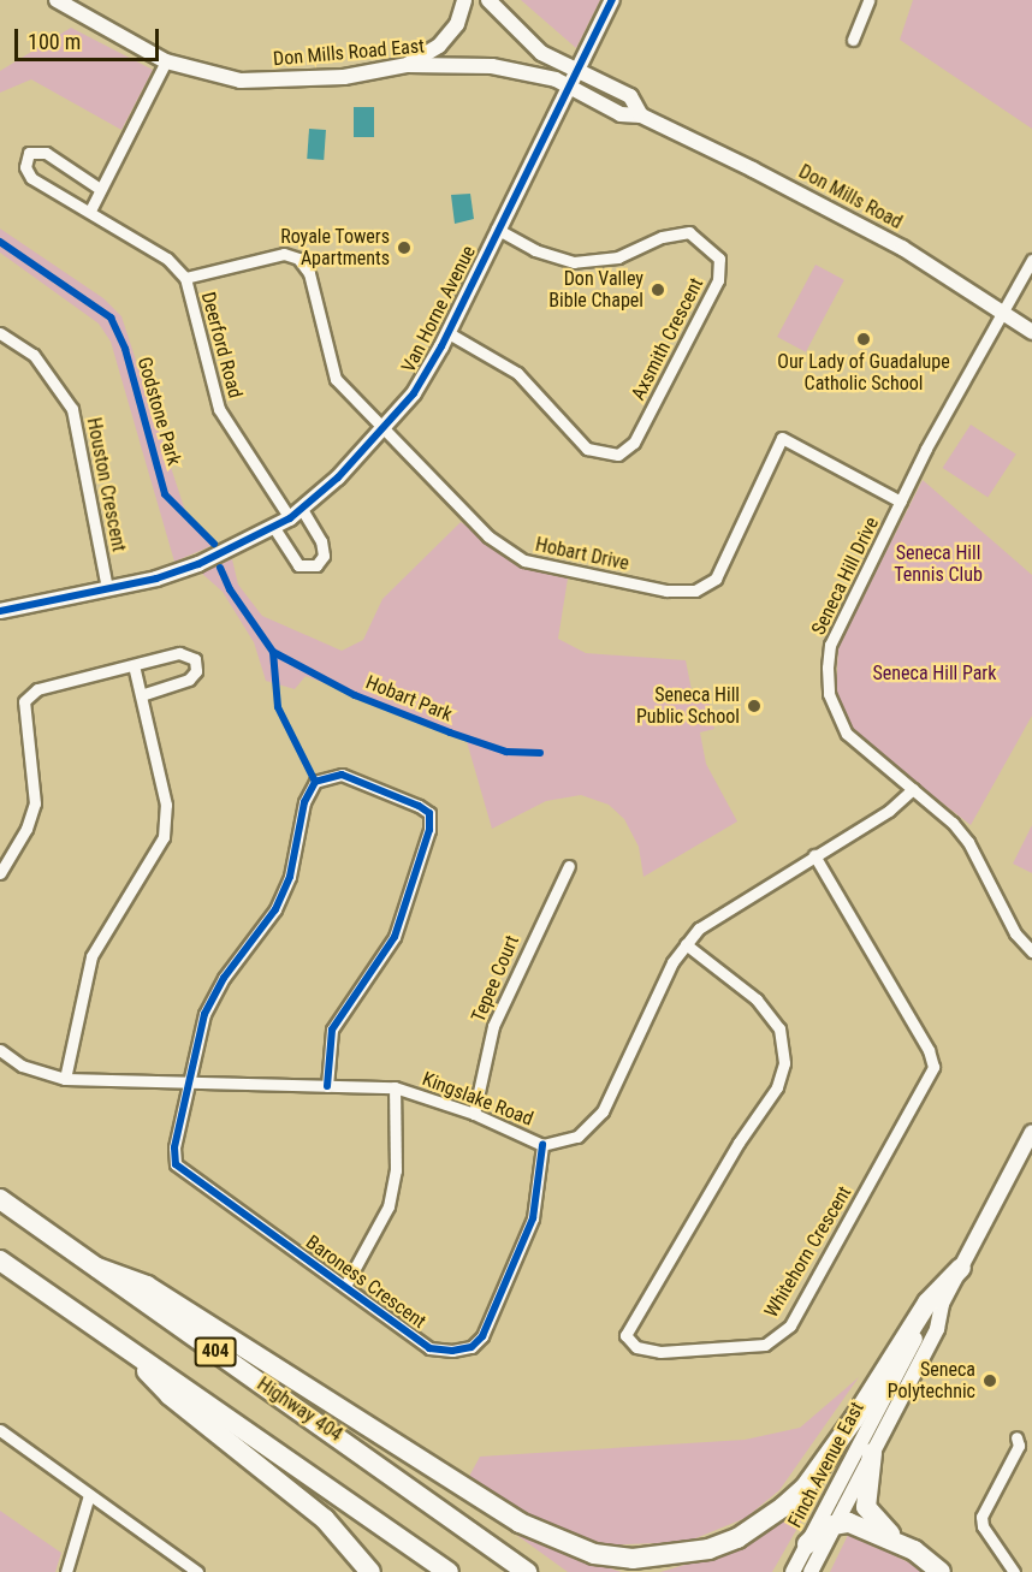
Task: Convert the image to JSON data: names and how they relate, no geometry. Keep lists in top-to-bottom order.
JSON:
{
  "streets": {
    "highway": ["404", "Highway 404"],
    "main road": [
      "Don Mills Road East",
      "Don Mills Road",
      "Van Horne Avenue",
      "Finch Avenue East"
    ],
    "street": [
      "Axsmith Crescent",
      "Deerford Road",
      "Houston Crescent",
      "Hobart Drive",
      "Seneca Hill Drive",
      "Tepee Court",
      "Kingslake Road",
      "Whitehorn Crescent",
      "Baroness Crescent"
    ],
    "cycle path": ["Godstone Park", "Hobart Park"]
  },
  "crossings": [
    ["Don Mills Road East", "Don Mills Road"],
    ["Don Mills Road East", "Van Horne Avenue"],
    ["Don Mills Road", "Van Horne Avenue"],
    ["Don Mills Road", "Seneca Hill Drive"],
    ["Van Horne Avenue", "Axsmith Crescent"],
    ["Van Horne Avenue", "Deerford Road"],
    ["Van Horne Avenue", "Houston Crescent"],
    ["Van Horne Avenue", "Hobart Drive"],
    ["Deerford Road", "Hobart Drive"],
    ["Hobart Drive", "Seneca Hill Drive"],
    ["Seneca Hill Drive", "Kingslake Road"],
    ["Tepee Court", "Kingslake Road"],
    ["Kingslake Road", "Whitehorn Crescent"],
    ["Kingslake Road", "Baroness Crescent"]
  ],
  "parks": ["Seneca Hill Tennis Club", "Seneca Hill Park"],
  "places": [
    "Royale Towers Apartments",
    "Don Valley Bible Chapel",
    "Our Lady of Guadalupe Catholic School",
    "Seneca Hill Public School",
    "Seneca Polytechnic"
  ],
  "scale_bar": "100 m"
}
